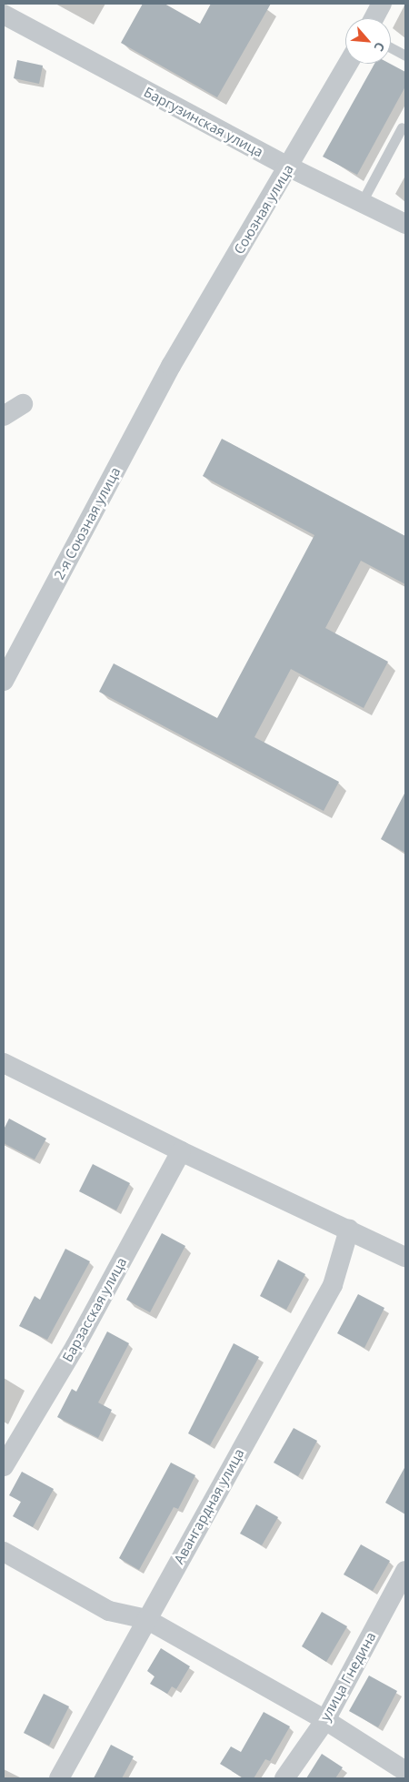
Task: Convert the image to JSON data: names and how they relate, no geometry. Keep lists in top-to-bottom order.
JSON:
{
  "streets": {
    "street": [
      "Баргузинская улица",
      "Союзная улица",
      "2-я Союзная улица",
      "Барзасская улица",
      "Авангардная улица",
      "улица Гнедина"
    ]
  },
  "crossings": [
    ["Баргузинская улица", "Союзная улица"],
    ["Союзная улица", "2-я Союзная улица"]
  ],
  "north": "bottom right"
}
